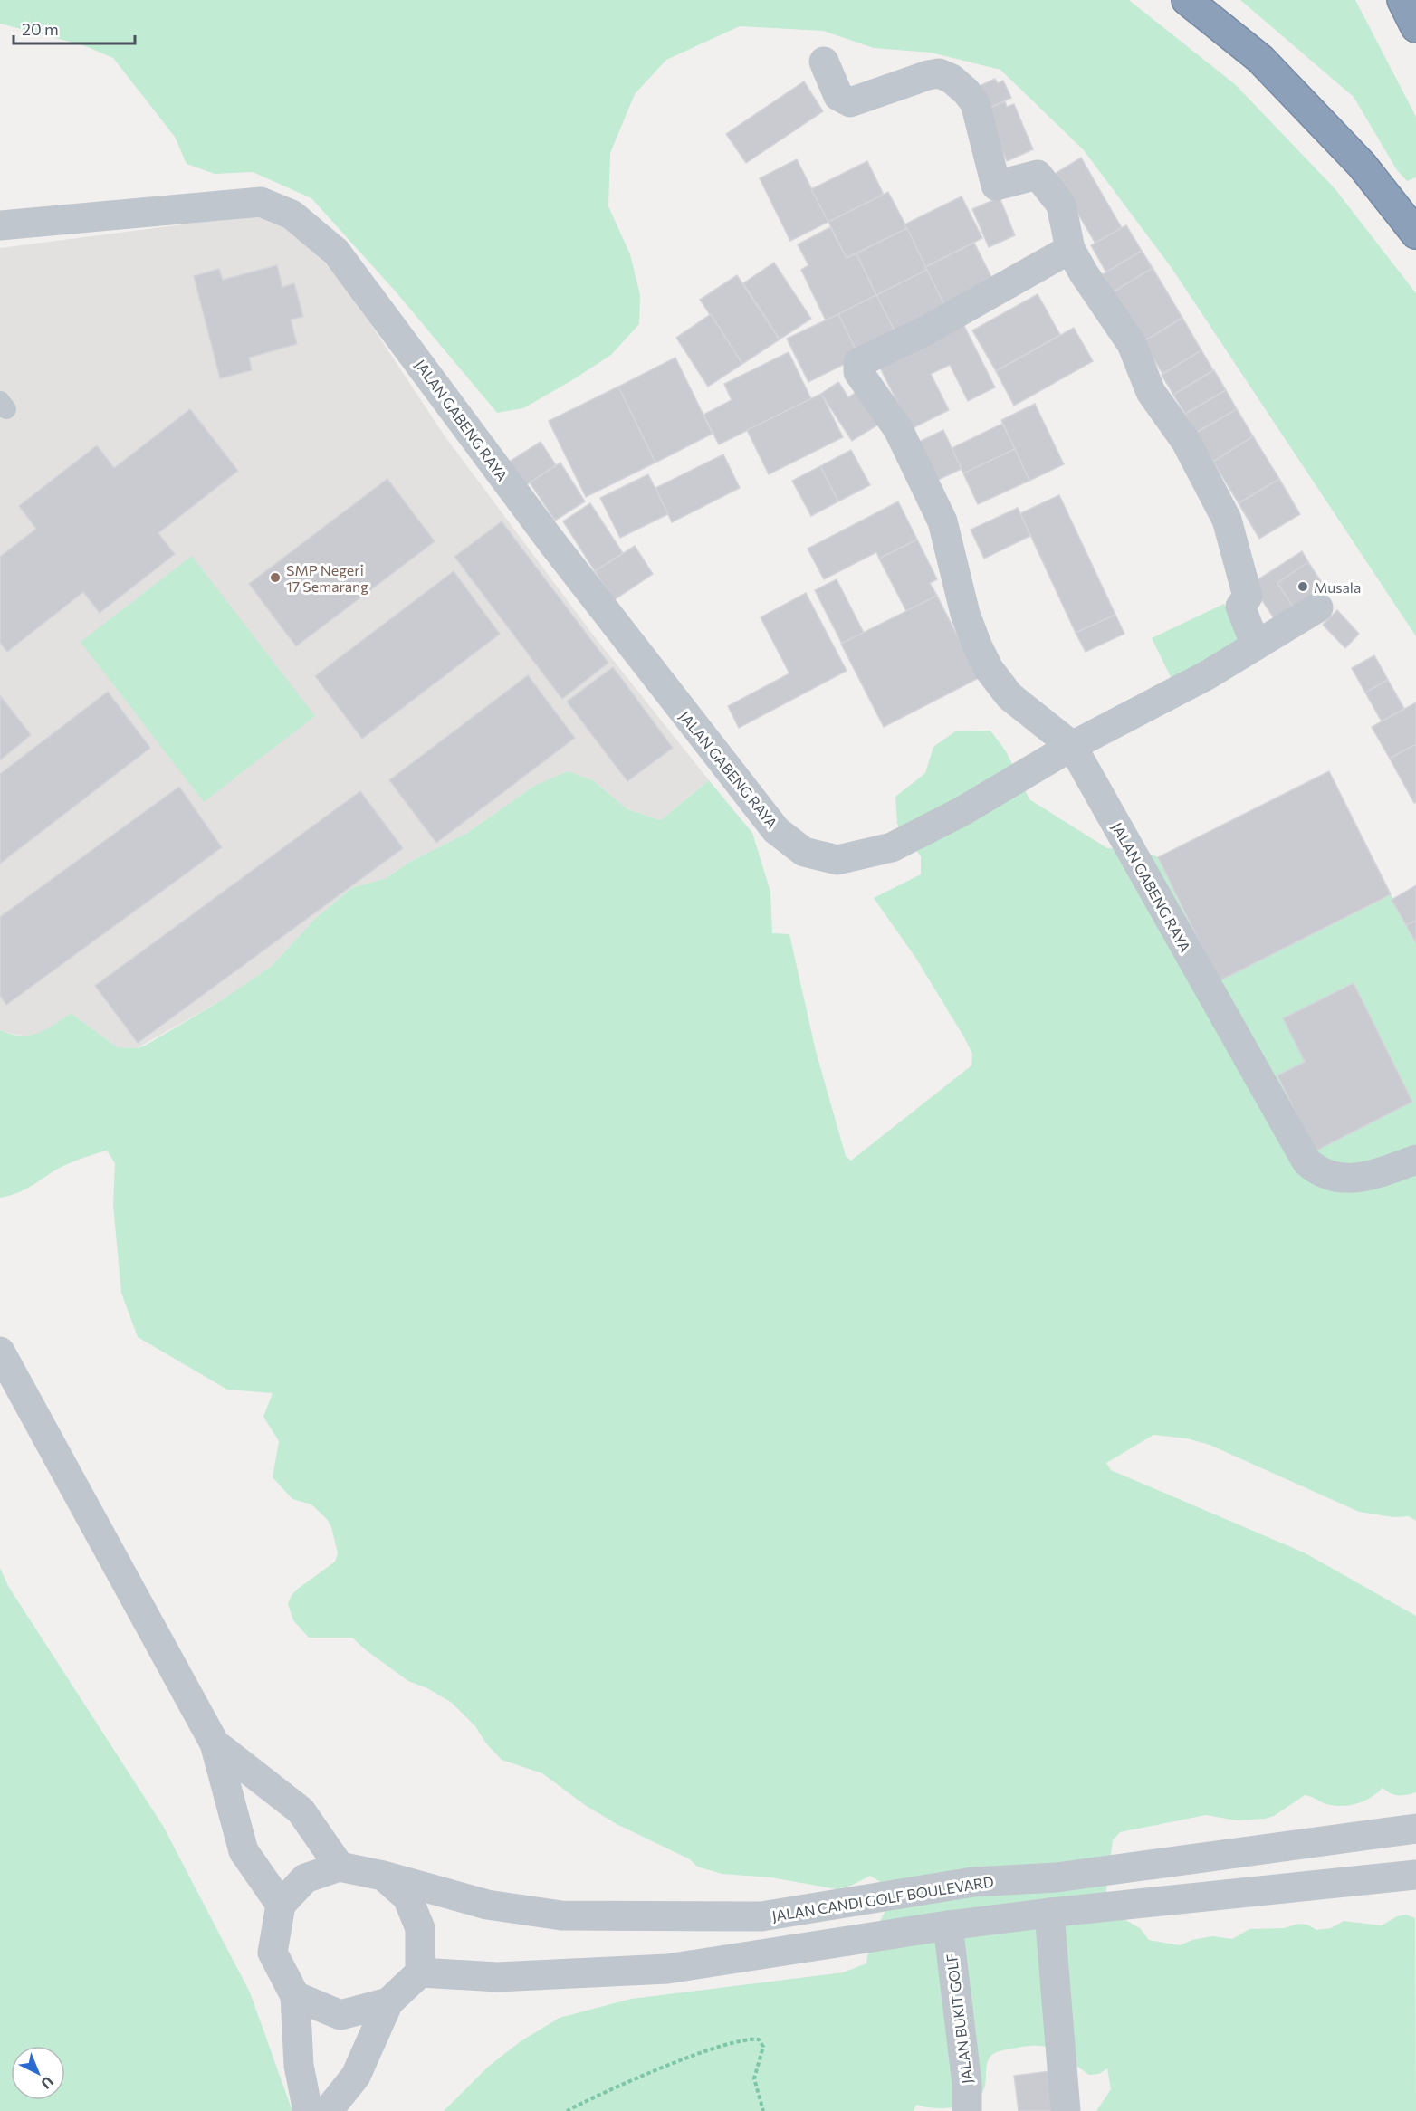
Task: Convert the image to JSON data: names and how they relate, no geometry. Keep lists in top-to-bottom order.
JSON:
{
  "streets": {
    "street": ["JALAN GABENG RAYA", "JALAN CANDI GOLF BOULEVARD", "JALAN BUKIT GOLF"]
  },
  "places": ["SMP Negeri 17 Semarang", "Musala"],
  "scale_bar": "20 m",
  "north": "bottom right"
}
